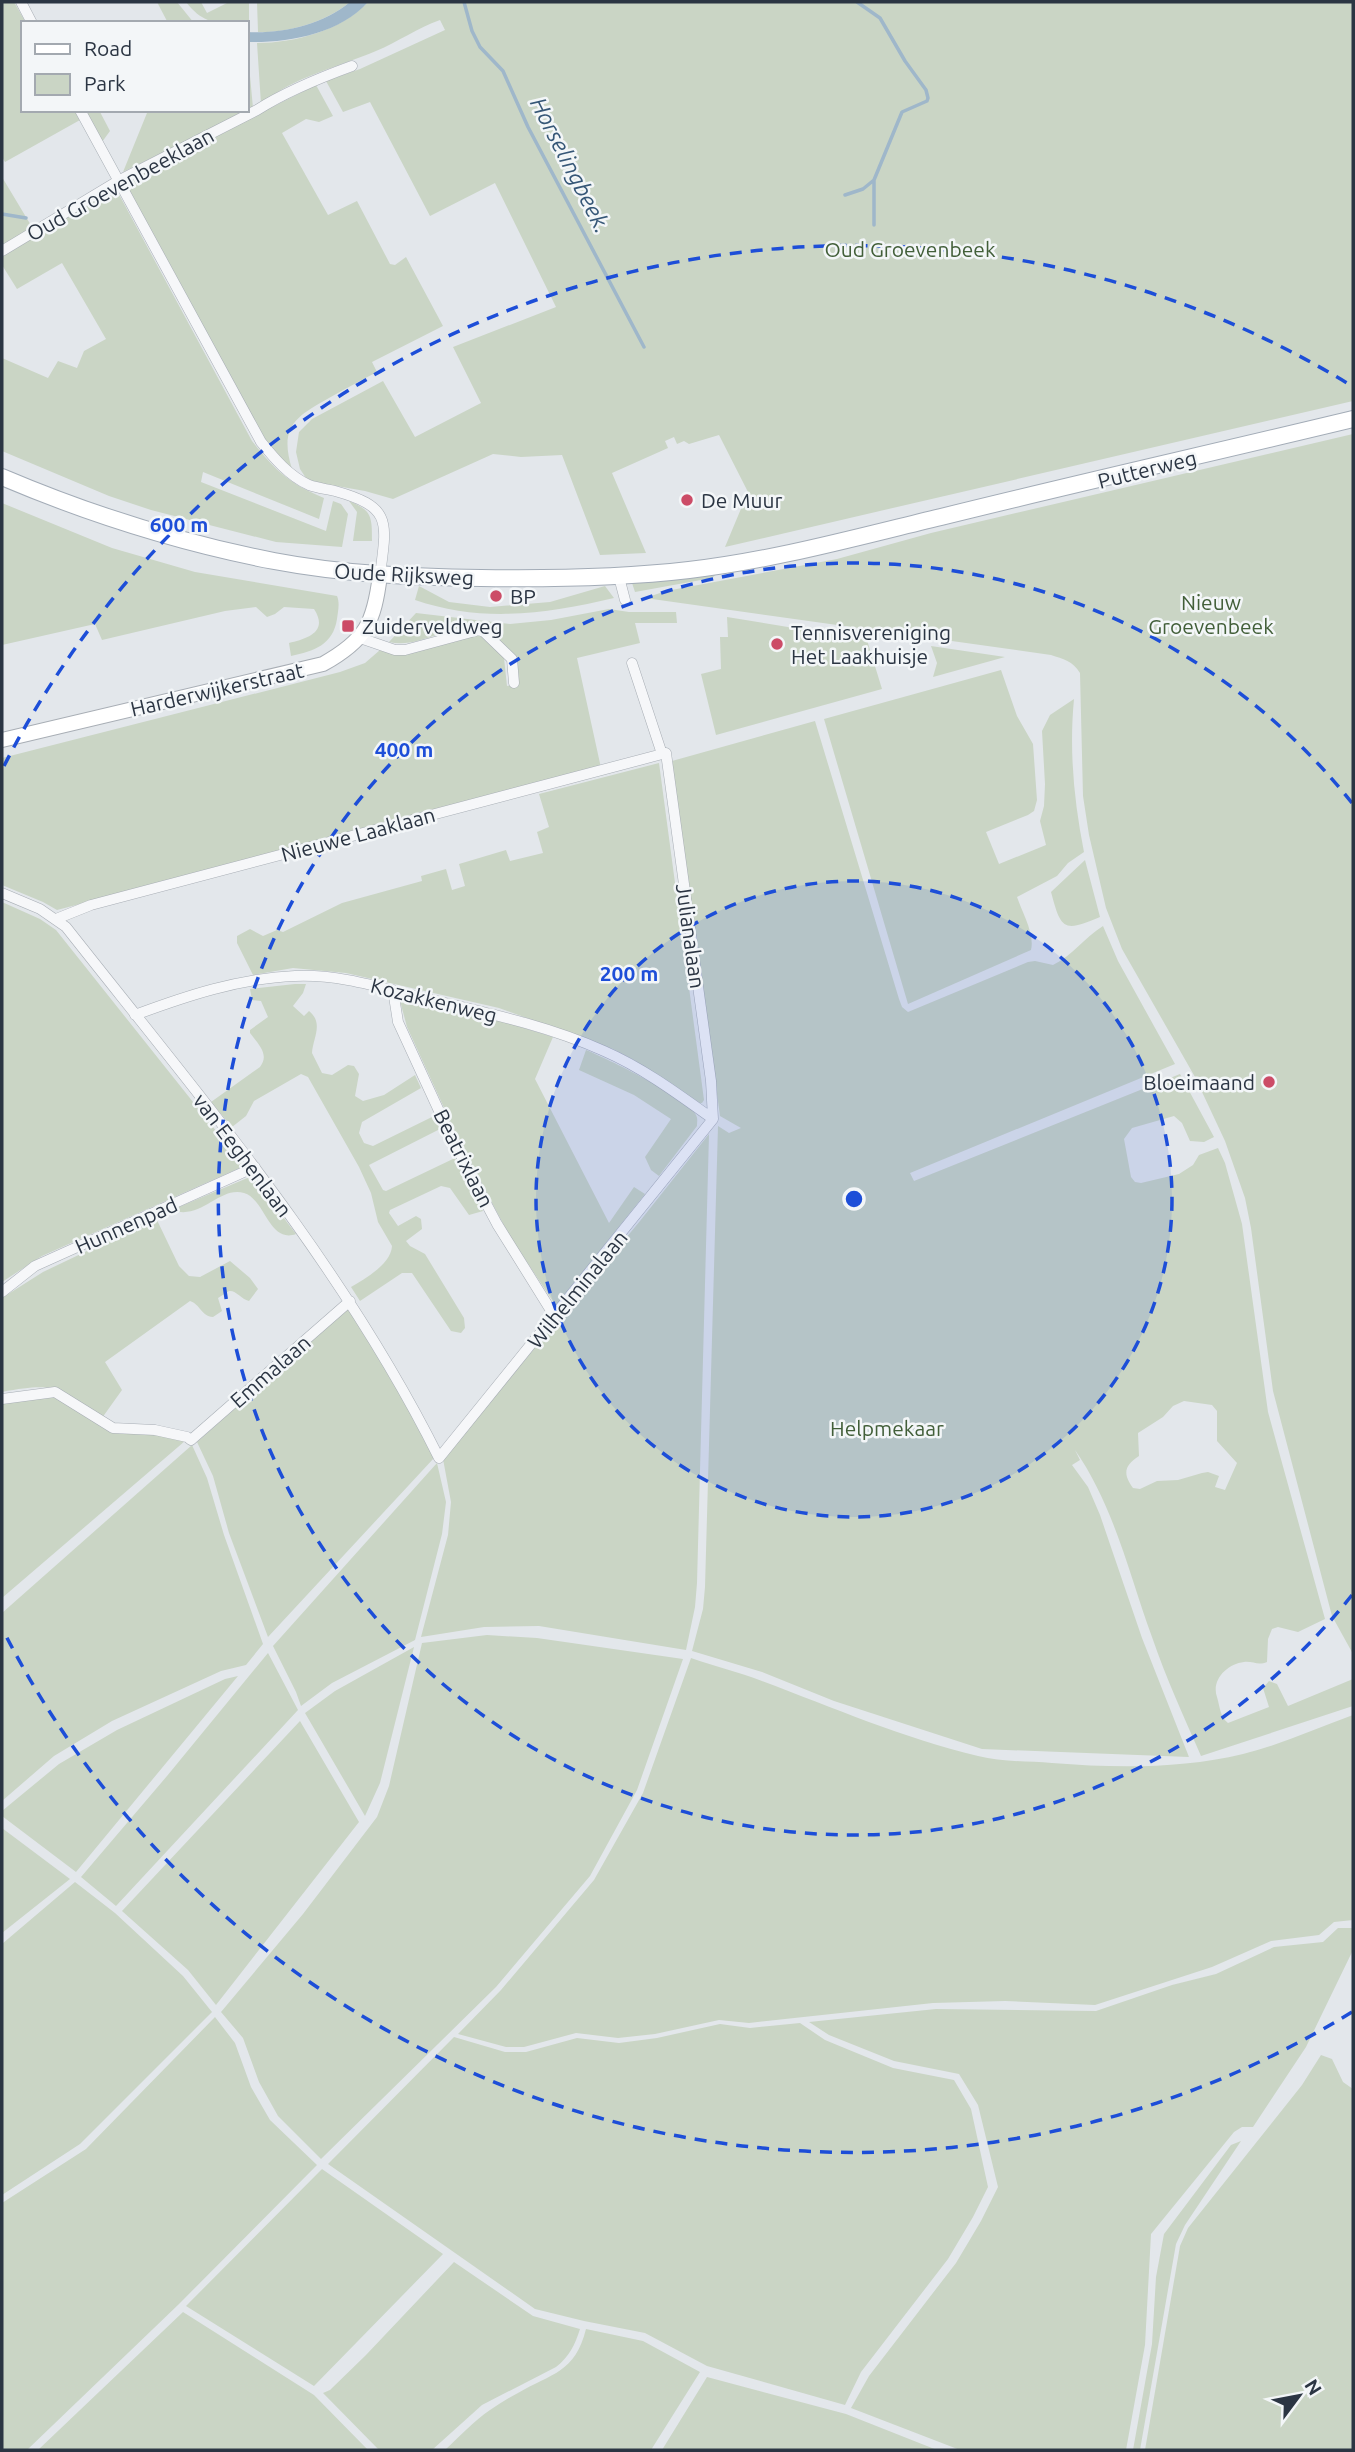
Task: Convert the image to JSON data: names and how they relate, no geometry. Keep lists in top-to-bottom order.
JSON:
{
  "streets": {
    "main road": ["Putterweg", "Oude Rijksweg", "Harderwijkerstraat"],
    "street": [
      "Oud Groevenbeeklaan",
      "Nieuwe Laaklaan",
      "Julianalaan",
      "Kozakkenweg",
      "van Eeghenlaan",
      "Beatrixlaan",
      "Hunnenpad",
      "Wilhelminalaan",
      "Emmalaan"
    ]
  },
  "crossings": [
    ["Putterweg", "Oude Rijksweg"],
    ["Oude Rijksweg", "Harderwijkerstraat"],
    ["Nieuwe Laaklaan", "Julianalaan"],
    ["Nieuwe Laaklaan", "van Eeghenlaan"],
    ["Julianalaan", "Kozakkenweg"],
    ["Julianalaan", "Wilhelminalaan"],
    ["Kozakkenweg", "van Eeghenlaan"],
    ["Kozakkenweg", "Beatrixlaan"],
    ["Kozakkenweg", "Wilhelminalaan"],
    ["van Eeghenlaan", "Hunnenpad"],
    ["van Eeghenlaan", "Wilhelminalaan"],
    ["van Eeghenlaan", "Emmalaan"],
    ["Beatrixlaan", "Wilhelminalaan"]
  ],
  "water": ["Horselingbeek."],
  "parks": ["Oud Groevenbeek", "Nieuw Groevenbeek", "Helpmekaar"],
  "places": {
    "other": [
      "De Muur",
      "BP",
      "Tennisvereniging Het Laakhuisje",
      "Bloeimaand"
    ],
    "transit": ["Zuiderveldweg"]
  },
  "legend": ["Road", "Park"],
  "north": "top right",
  "rings": ["600 m", "400 m", "200 m"]
}
